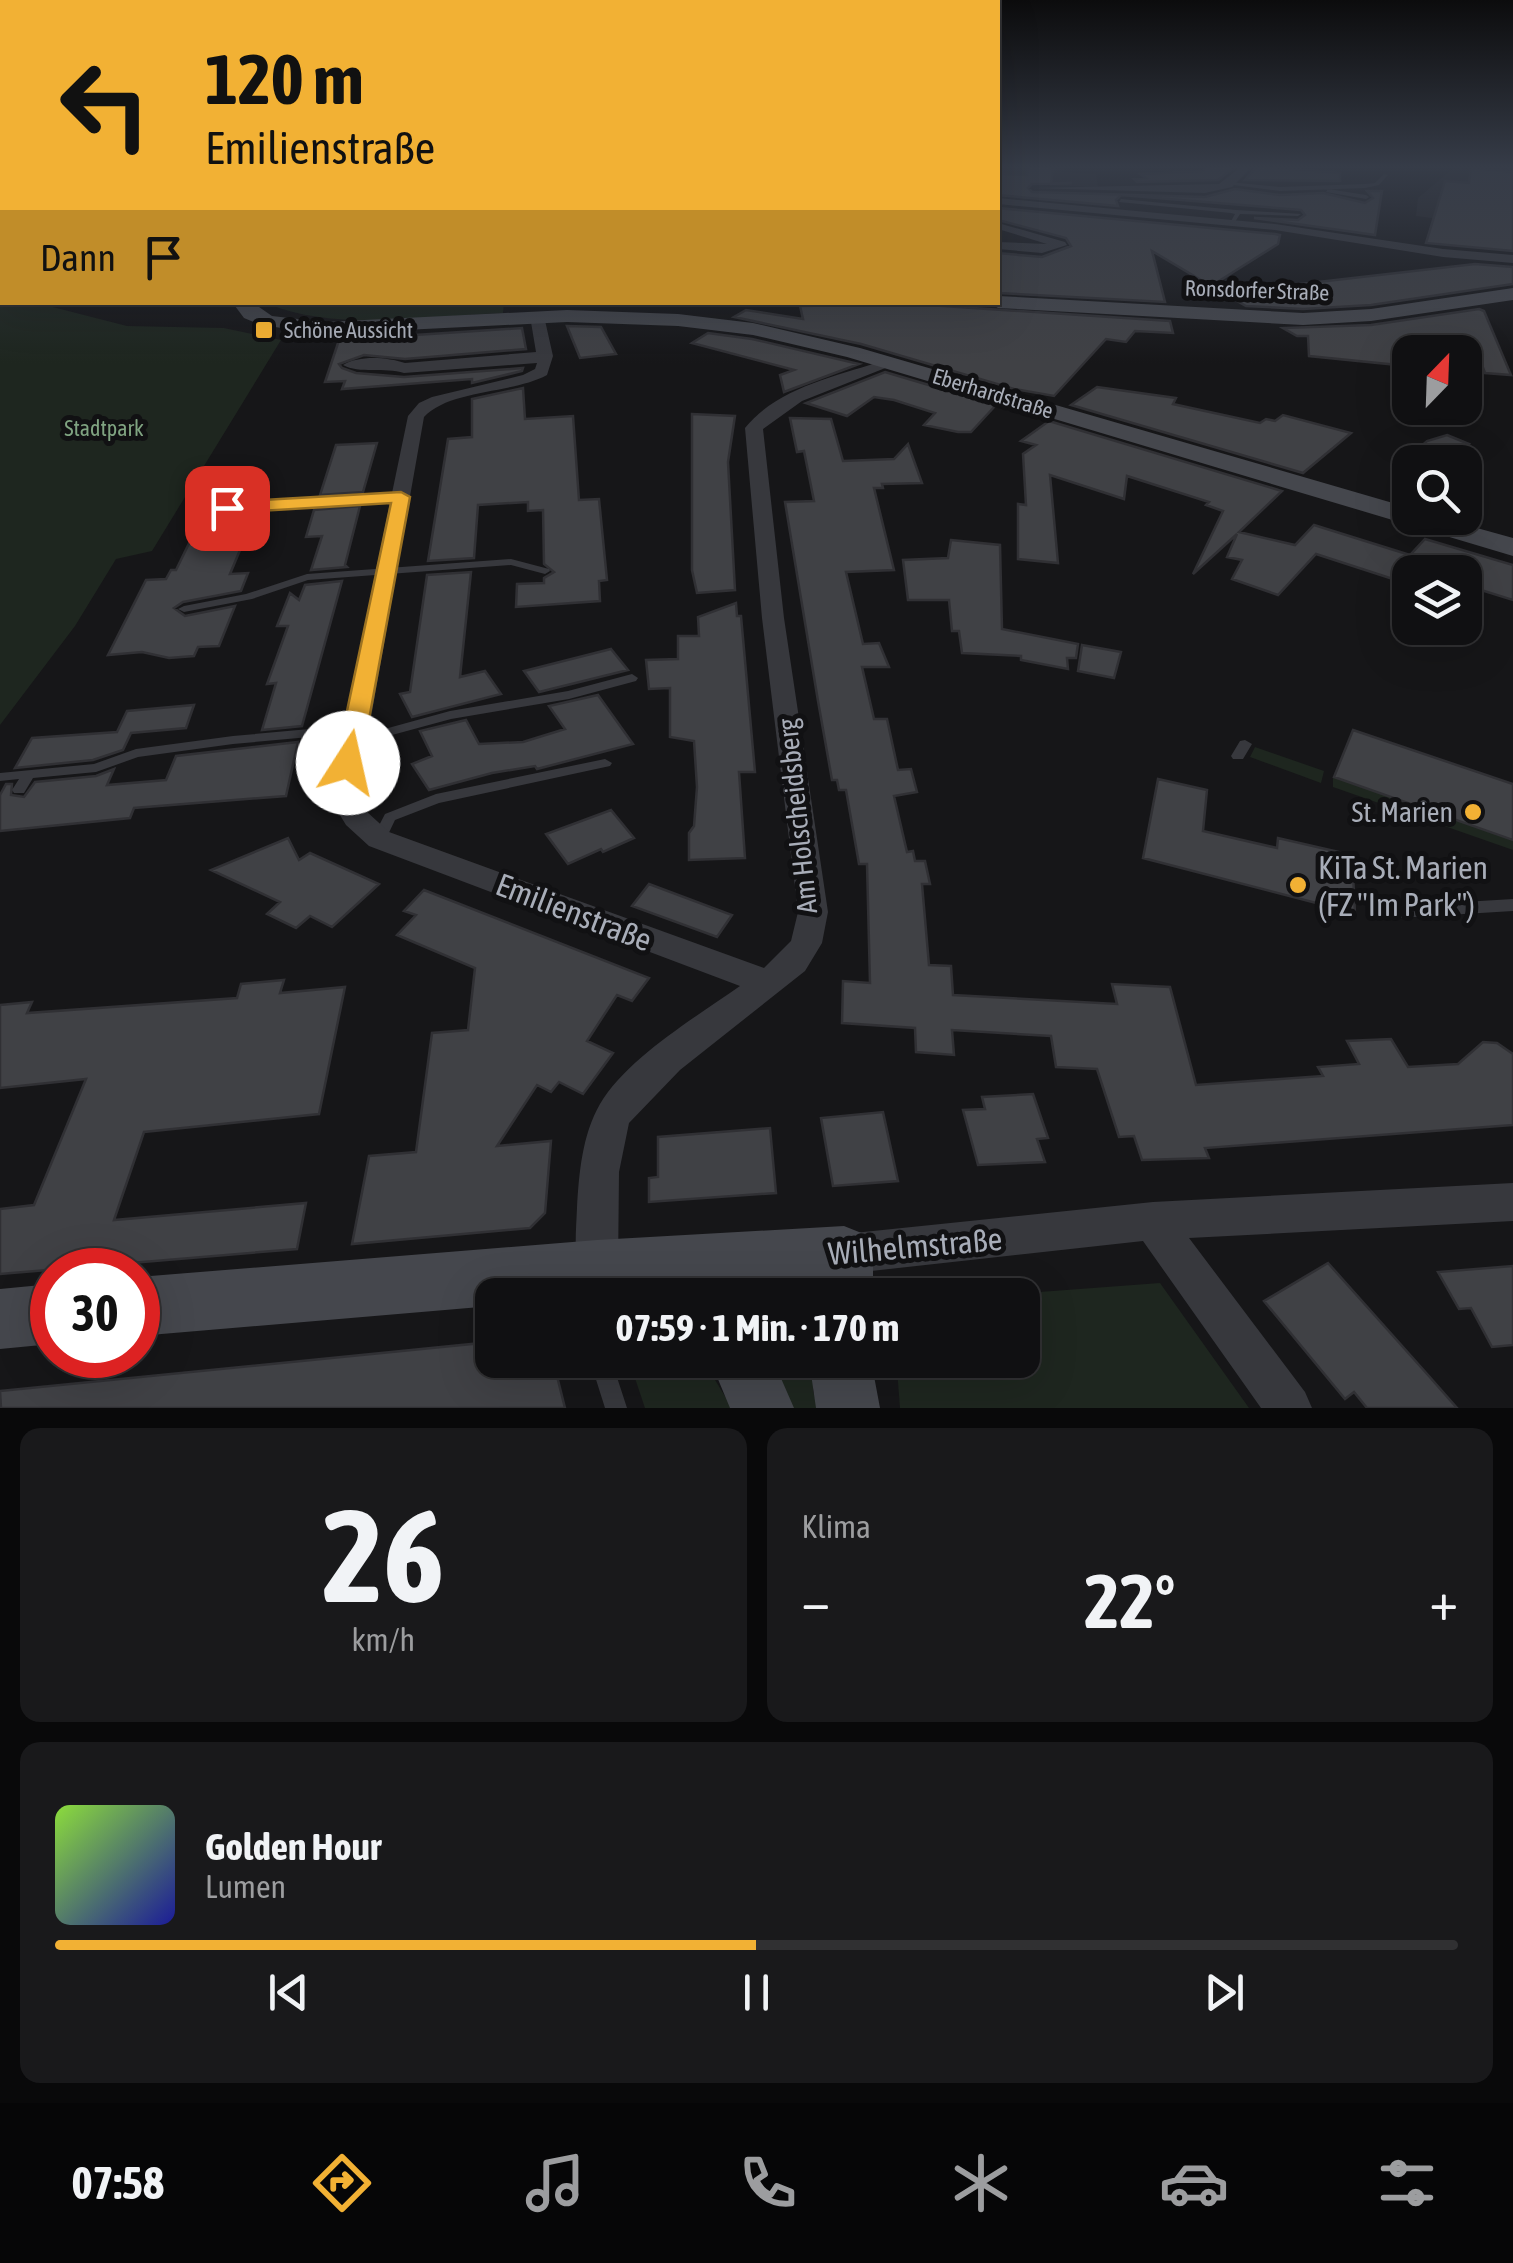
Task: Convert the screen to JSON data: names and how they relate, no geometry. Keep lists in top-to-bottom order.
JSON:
{
  "streets": {
    "main road": ["Ronsdorfer Straße", "Eberhardstraße", "Wilhelmstraße"],
    "street": ["Am Holscheidsberg", "Emilienstraße"]
  },
  "crossings": [
    ["Eberhardstraße", "Am Holscheidsberg"],
    ["Am Holscheidsberg", "Emilienstraße"],
    ["Am Holscheidsberg", "Wilhelmstraße"]
  ],
  "parks": ["Stadtpark"],
  "places": {
    "transit": ["Schöne Aussicht"],
    "other": ["St. Marien", "KiTa St. Marien (FZ \"Im Park\")"]
  },
  "north": "top right",
  "page": {
    "turn": ["120 m", "Emilienstraße"],
    "then": "Dann",
    "limit": "30",
    "trip": "07:59 · 1 Min. · 170 m",
    "tile": [
      ["26", "km/h"],
      "Klima"
    ],
    "heat": ["−", "22°", "+"],
    "song": ["Golden Hour", "Lumen"],
    "tabs": "07:58"
  }
}
